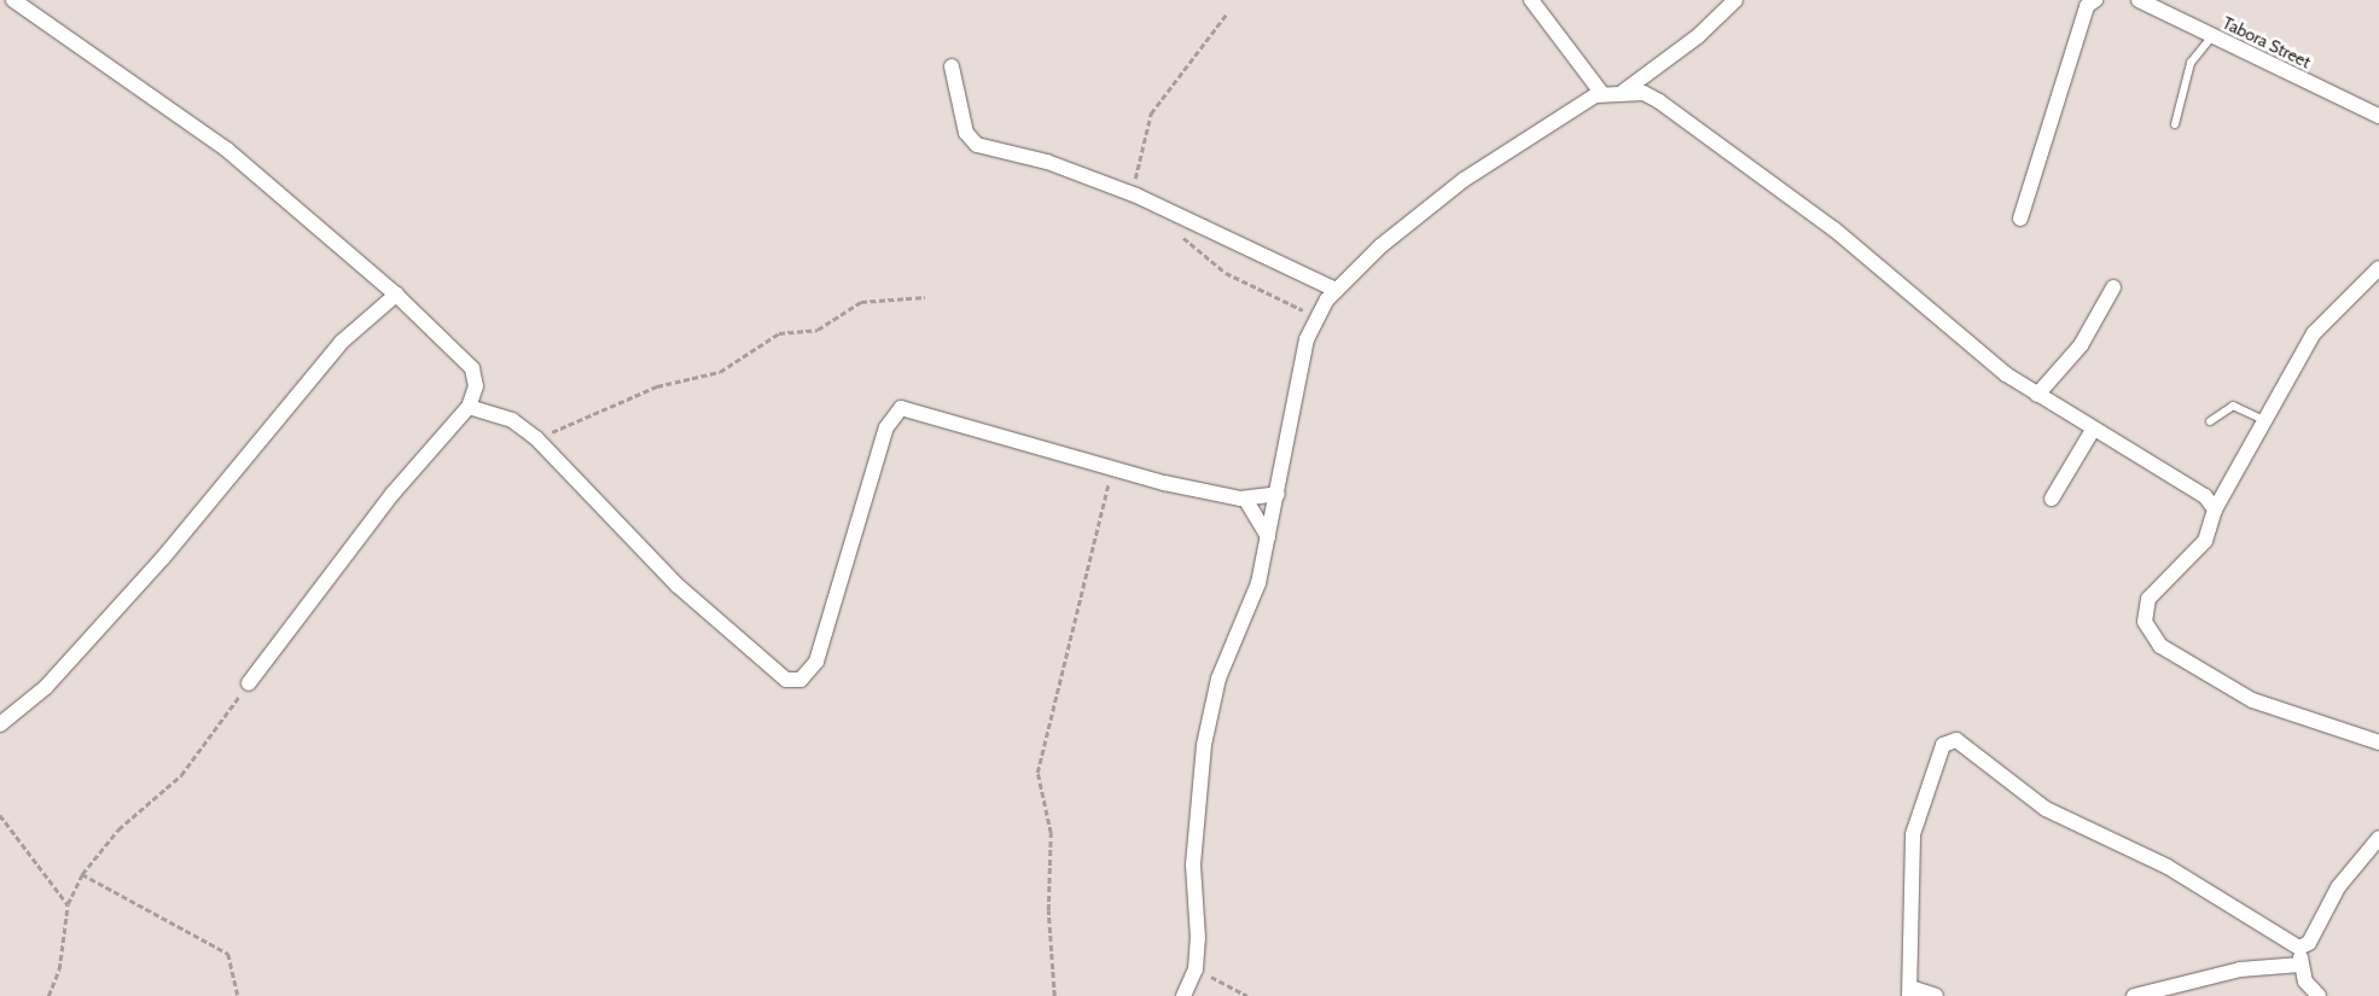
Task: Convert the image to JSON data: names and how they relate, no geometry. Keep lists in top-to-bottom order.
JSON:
{
  "streets": {
    "street": ["Tabora Street"]
  }
}
